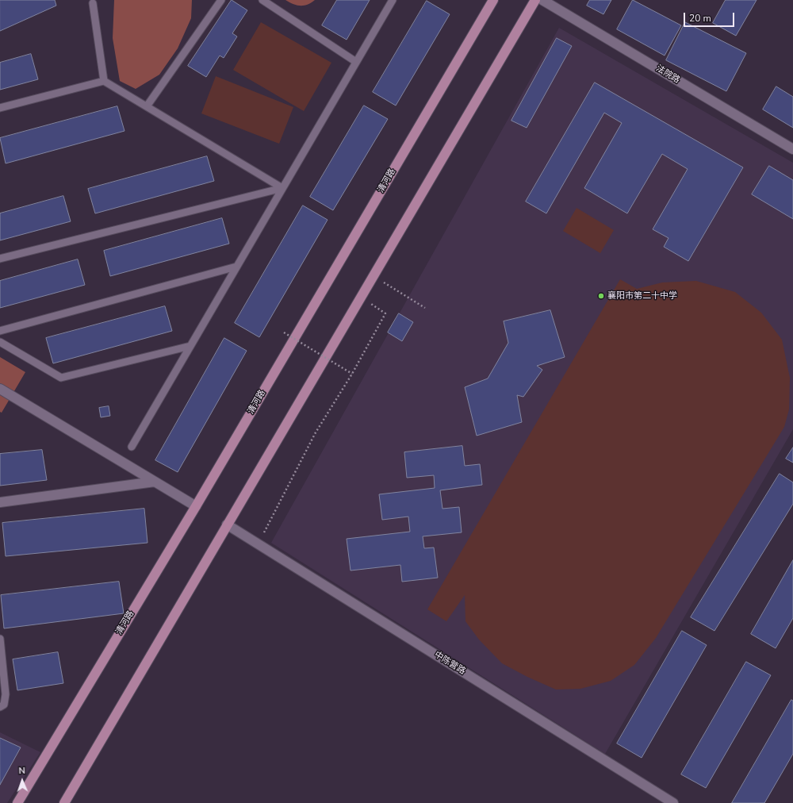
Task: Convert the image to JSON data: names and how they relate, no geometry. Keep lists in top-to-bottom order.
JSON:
{
  "streets": {
    "main road": ["清河路"],
    "street": ["法院路", "中陈营路"]
  },
  "places": ["襄阳市第二十中学"],
  "scale_bar": "20 m",
  "north": "top"
}
